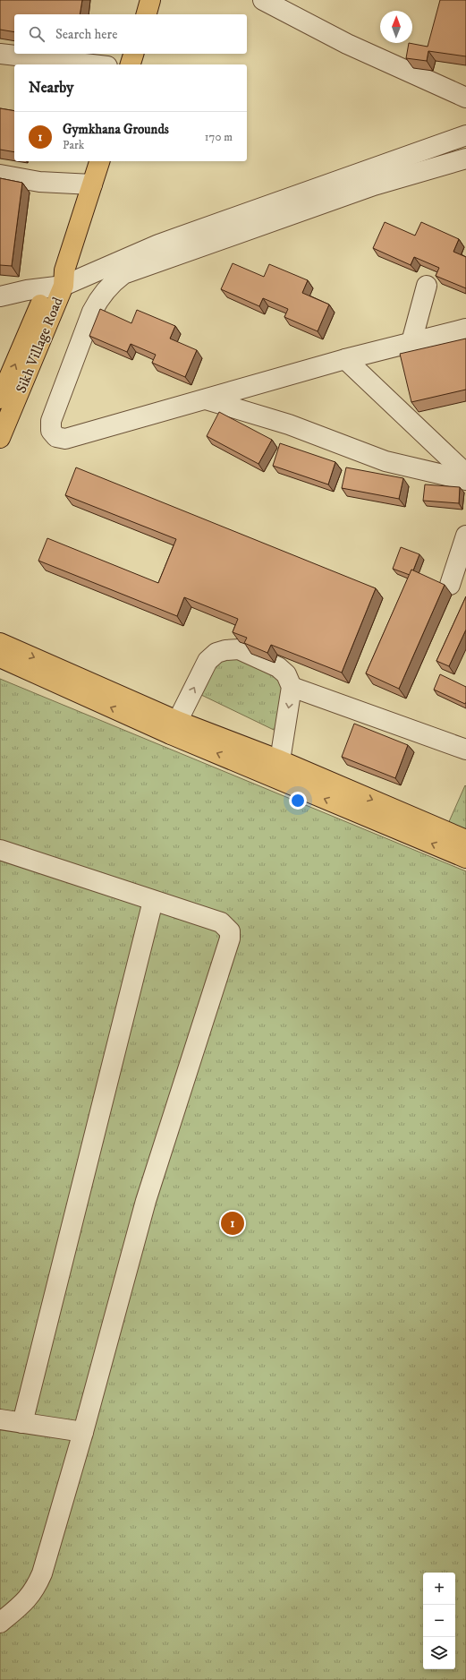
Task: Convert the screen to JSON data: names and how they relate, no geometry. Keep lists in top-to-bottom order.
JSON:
{
  "streets": {
    "main road": ["Sikh Village Road"]
  },
  "north": "top",
  "page": {
    "search": "Search here",
    "heading": "Nearby",
    "list": [
      {
        "mark": "1",
        "name": "Gymkhana Grounds",
        "note": "Park",
        "value": "170 m"
      }
    ],
    "pins": "1",
    "map_buttons": ["+", "−"]
  }
}
